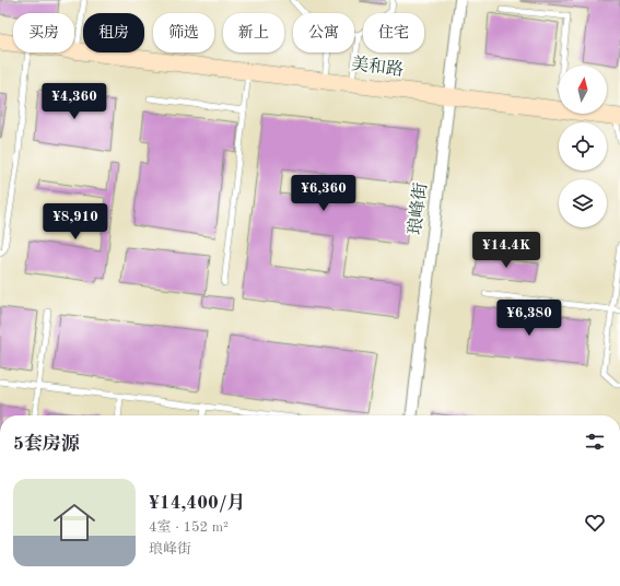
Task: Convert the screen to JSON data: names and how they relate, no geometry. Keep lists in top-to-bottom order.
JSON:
{
  "streets": {
    "street": ["美和路", "琅峰街"]
  },
  "crossings": [
    ["美和路", "琅峰街"]
  ],
  "north": "top",
  "page": {
    "chip": [
      "买房",
      "租房",
      "筛选",
      "新上",
      "公寓",
      "住宅"
    ],
    "price": [
      "¥4,360",
      "¥6,360",
      "¥8,910",
      "¥14.4K",
      "¥6,380"
    ],
    "heading": "5套房源",
    "list": [
      {
        "name": "¥14,400/月",
        "note": "4室 · 152 m² · 琅峰街"
      }
    ]
  }
}
